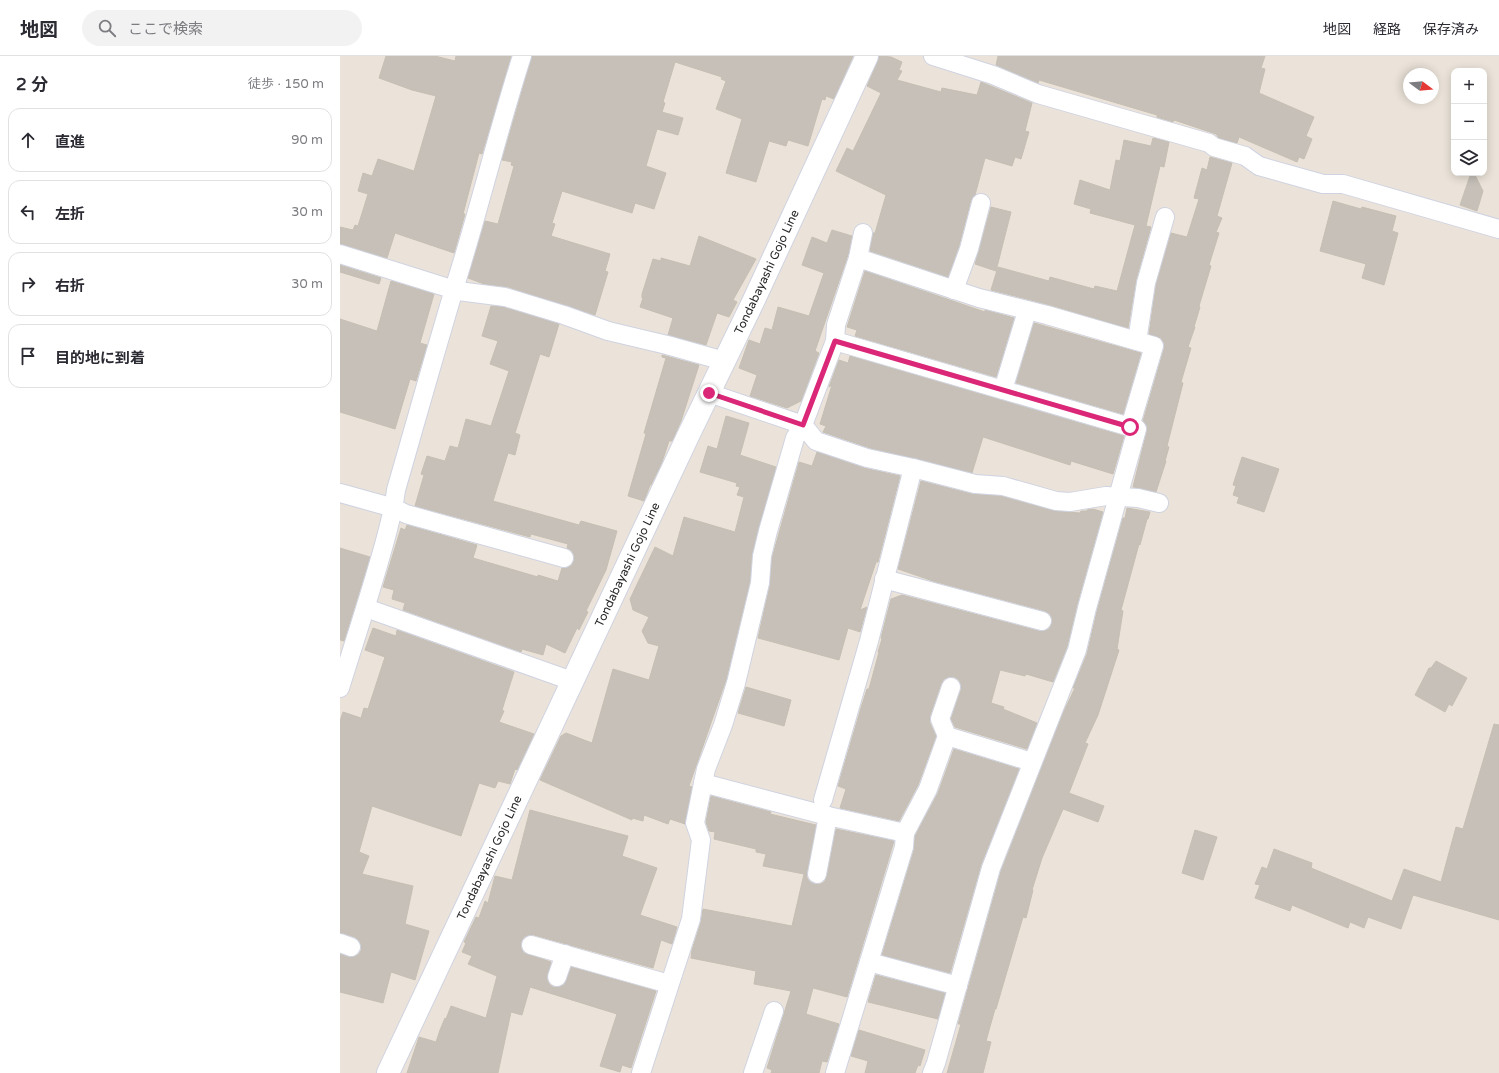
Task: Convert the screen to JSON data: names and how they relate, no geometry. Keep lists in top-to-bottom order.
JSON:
{
  "streets": {
    "main road": ["Tondabayashi Gojo Line"]
  },
  "north": "right",
  "page": {
    "header": "地図",
    "search": "ここで検索",
    "nav": ["地図", "経路", "保存済み"],
    "heading": ["2 分", "徒歩 · 150 m"],
    "map_buttons": ["+", "−"],
    "list": [
      ["直進", "90 m"],
      ["左折", "30 m"],
      ["右折", "30 m"],
      "目的地に到着"
    ]
  }
}
